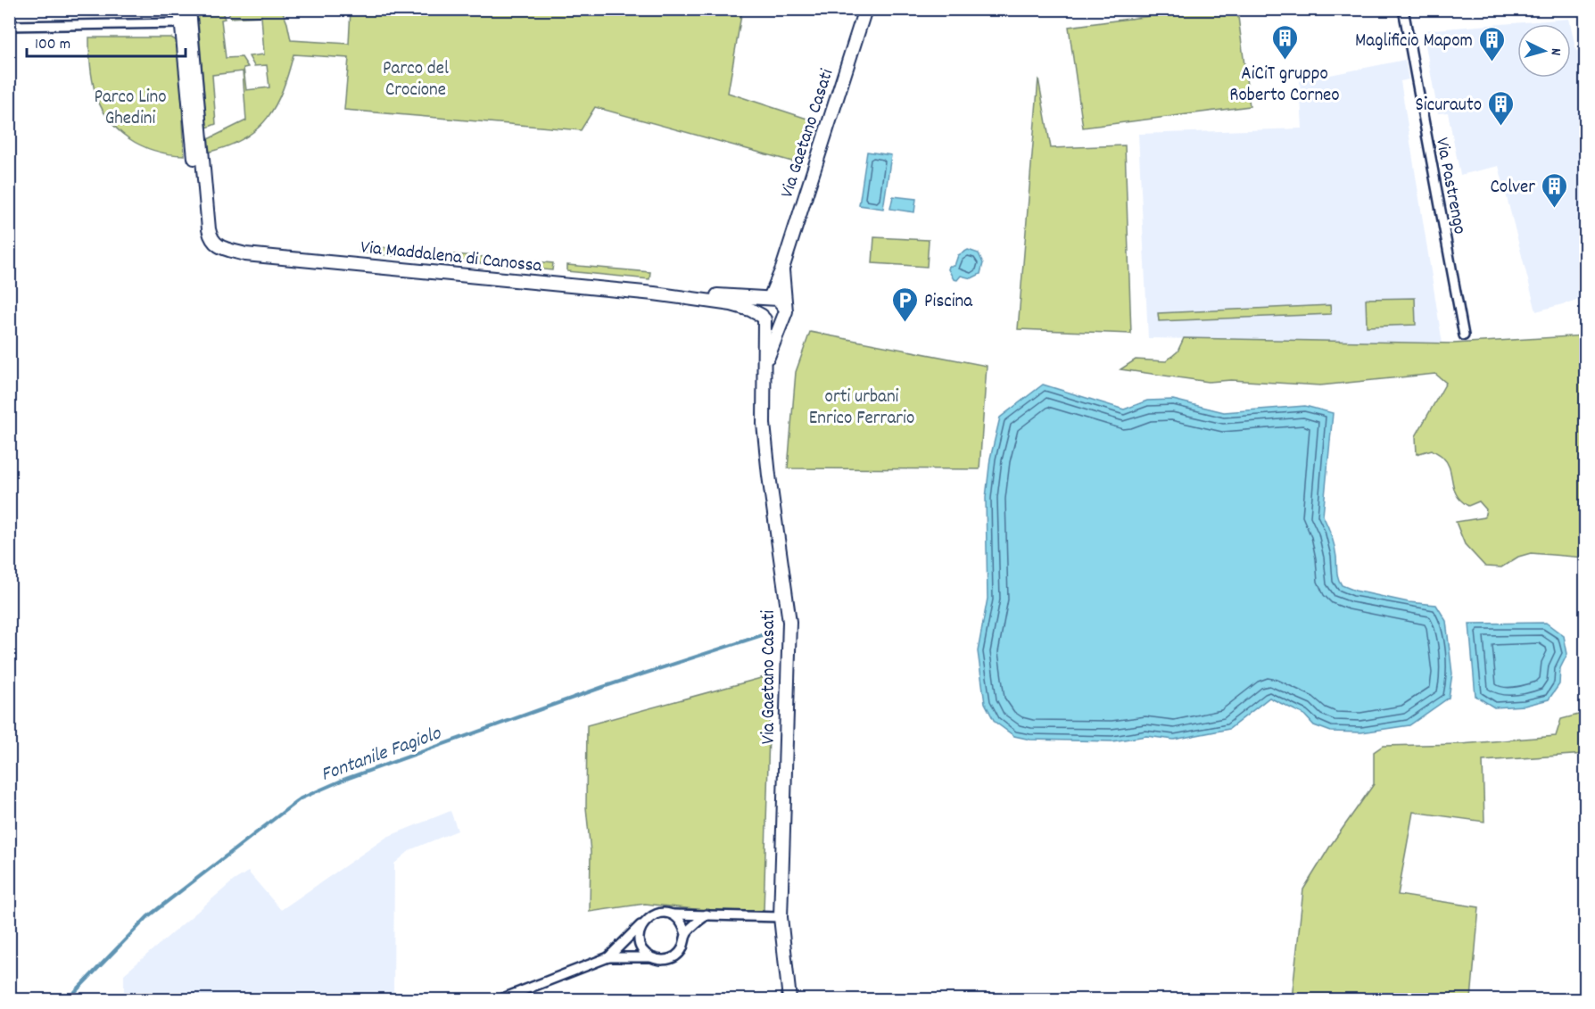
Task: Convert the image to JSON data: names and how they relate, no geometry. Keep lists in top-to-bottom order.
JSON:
{
  "streets": {
    "street": ["Via Gaetano Casati", "Via Pastrengo", "Via Maddalena di Canossa"]
  },
  "crossings": [
    ["Via Gaetano Casati", "Via Maddalena di Canossa"]
  ],
  "water": ["Fontanile Fagiolo"],
  "parks": ["Parco del Crocione", "Parco Lino Ghedini", "orti urbani Enrico Ferrario"],
  "places": {
    "building": [
      "AiCiT gruppo Roberto Corneo",
      "Maglificio Mapom",
      "Sicurauto",
      "Colver"
    ],
    "parking": ["Piscina"]
  },
  "scale_bar": "100 m",
  "north": "right"
}
